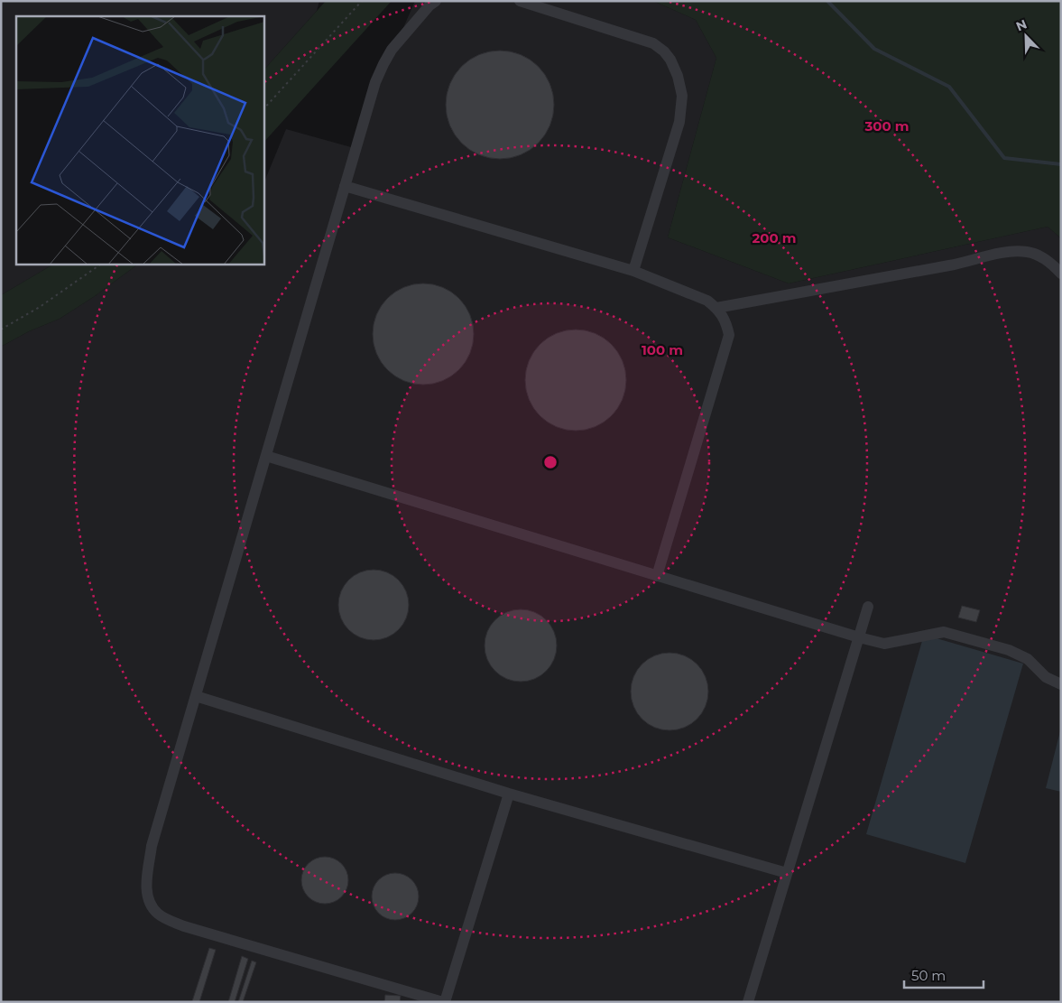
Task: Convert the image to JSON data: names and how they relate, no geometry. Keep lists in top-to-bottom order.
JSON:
{
  "scale_bar": "50 m",
  "north": "top left",
  "rings": ["300 m", "200 m", "100 m"]
}
